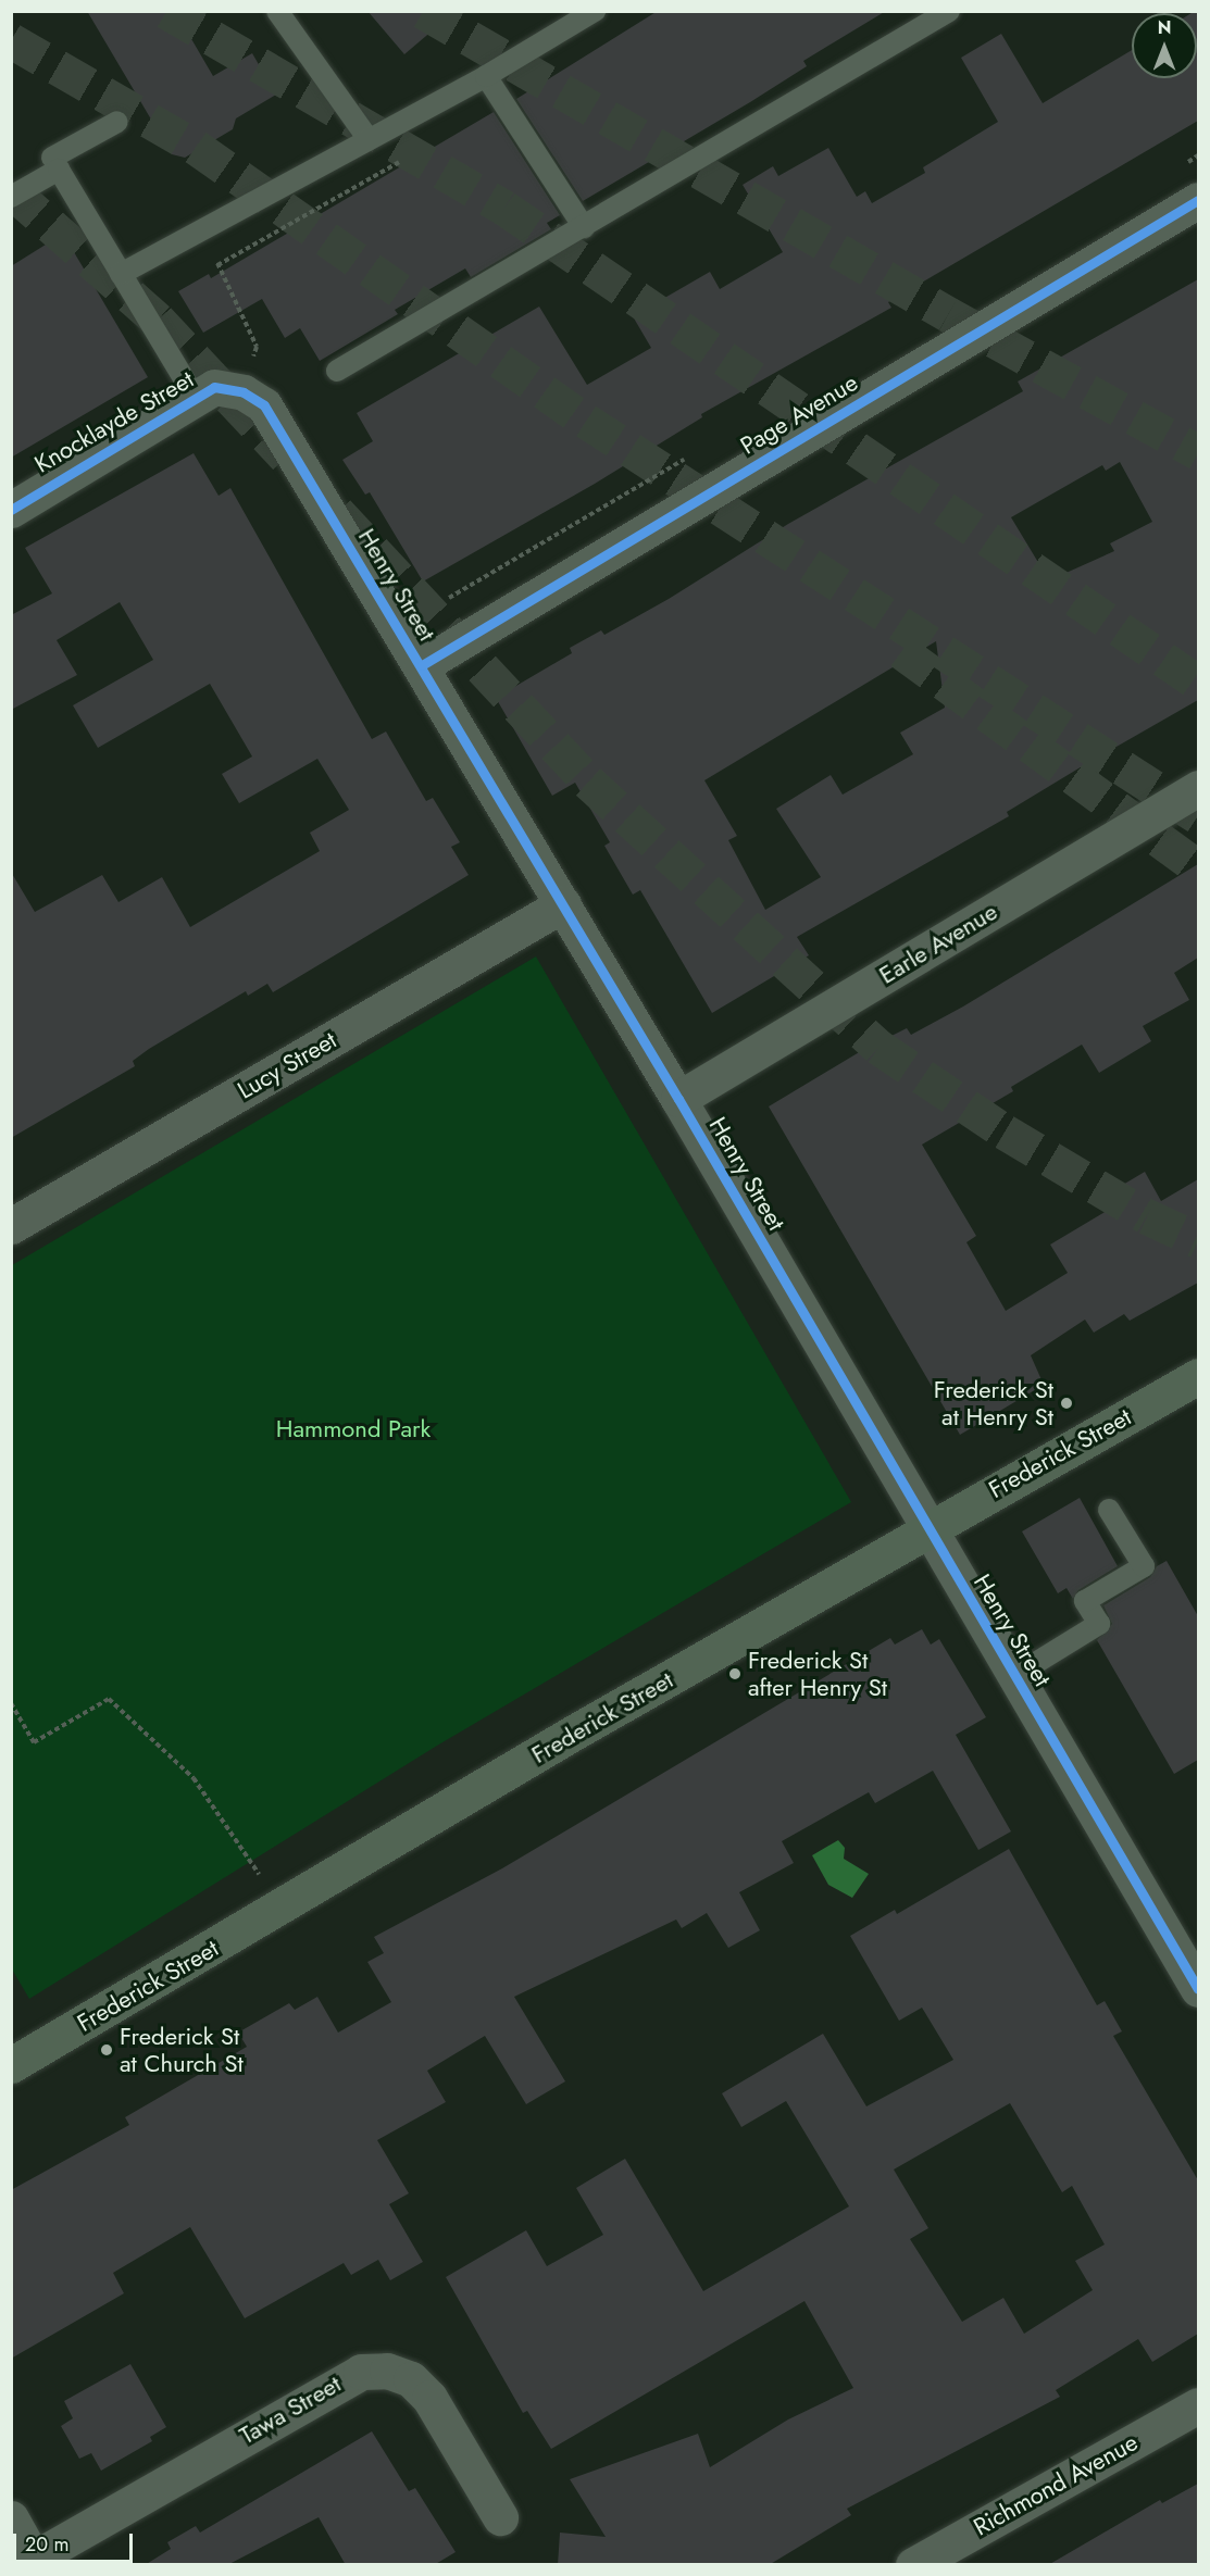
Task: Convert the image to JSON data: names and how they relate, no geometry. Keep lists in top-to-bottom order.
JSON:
{
  "streets": {
    "main road": ["Frederick Street"],
    "street": [
      "Page Avenue",
      "Knocklayde Street",
      "Henry Street",
      "Earle Avenue",
      "Lucy Street",
      "Tawa Street",
      "Richmond Avenue"
    ]
  },
  "crossings": [
    ["Page Avenue", "Henry Street"],
    ["Knocklayde Street", "Henry Street"],
    ["Henry Street", "Earle Avenue"],
    ["Henry Street", "Lucy Street"],
    ["Henry Street", "Frederick Street"]
  ],
  "parks": ["Hammond Park"],
  "places": ["Frederick St at Henry St", "Frederick St after Henry St", "Frederick St at Church St"],
  "scale_bar": "20 m",
  "north": "top"
}
